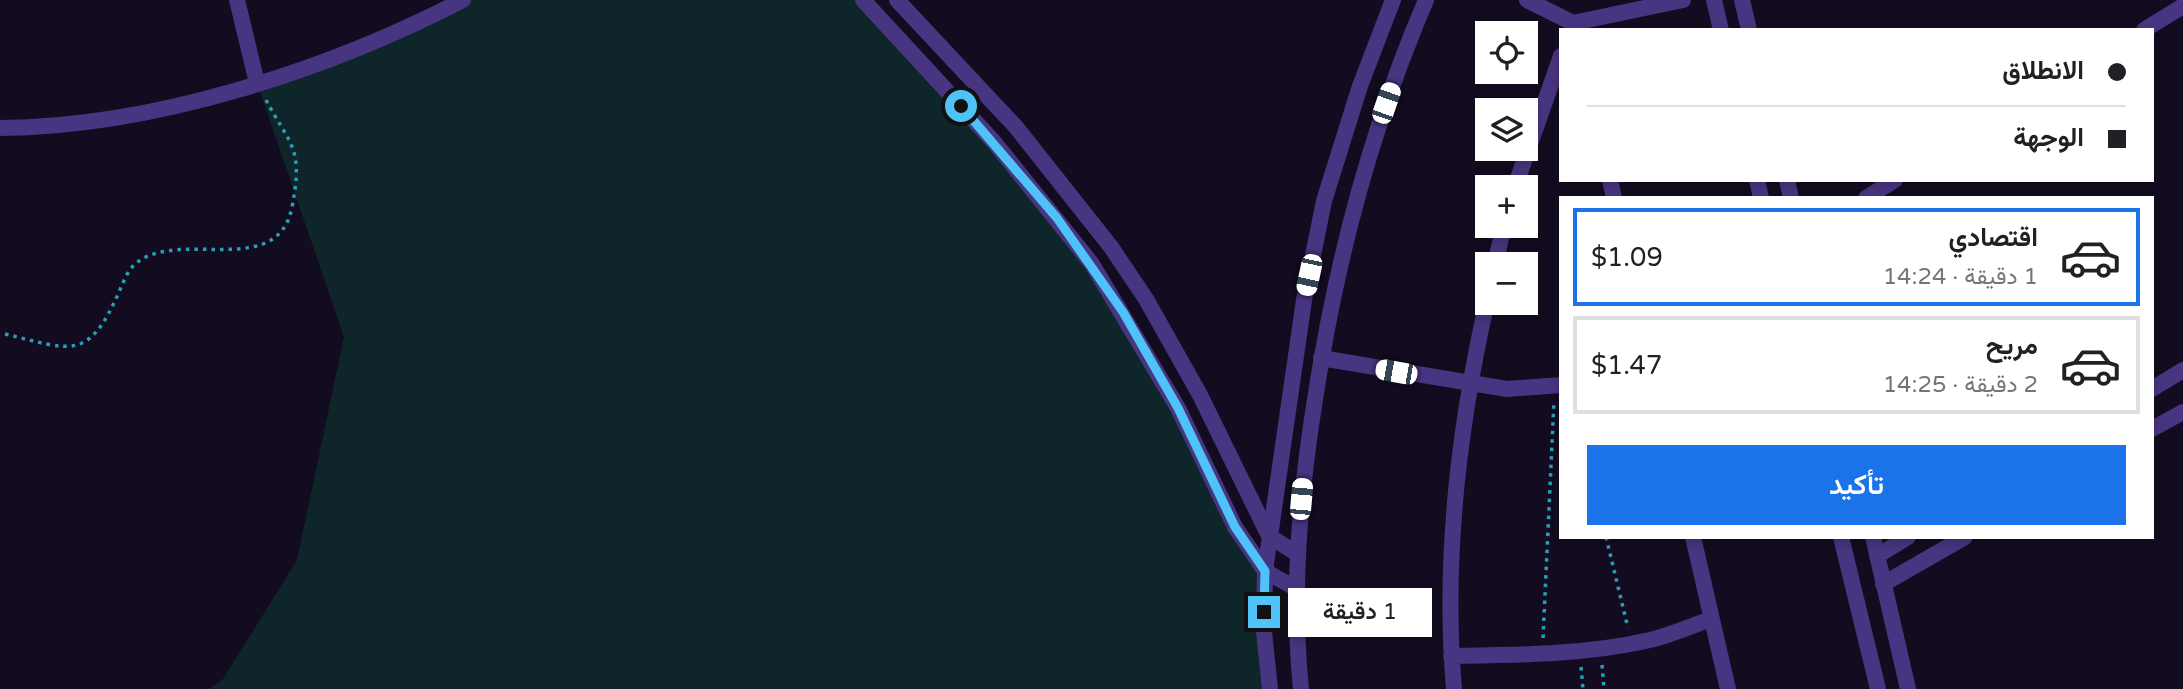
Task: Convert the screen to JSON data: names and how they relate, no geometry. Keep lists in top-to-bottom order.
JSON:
{
  "page": {
    "map_buttons": ["+", "−"],
    "banner": ["الانطلاق", "الوجهة"],
    "list": [
      {
        "name": "اقتصادي",
        "note": "1 دقيقة · 14:24",
        "value": "$1.09"
      },
      {
        "name": "مريح",
        "note": "2 دقيقة · 14:25",
        "value": "$1.47"
      }
    ],
    "buttons": "تأكيد",
    "bubble": "1 دقيقة"
  }
}
